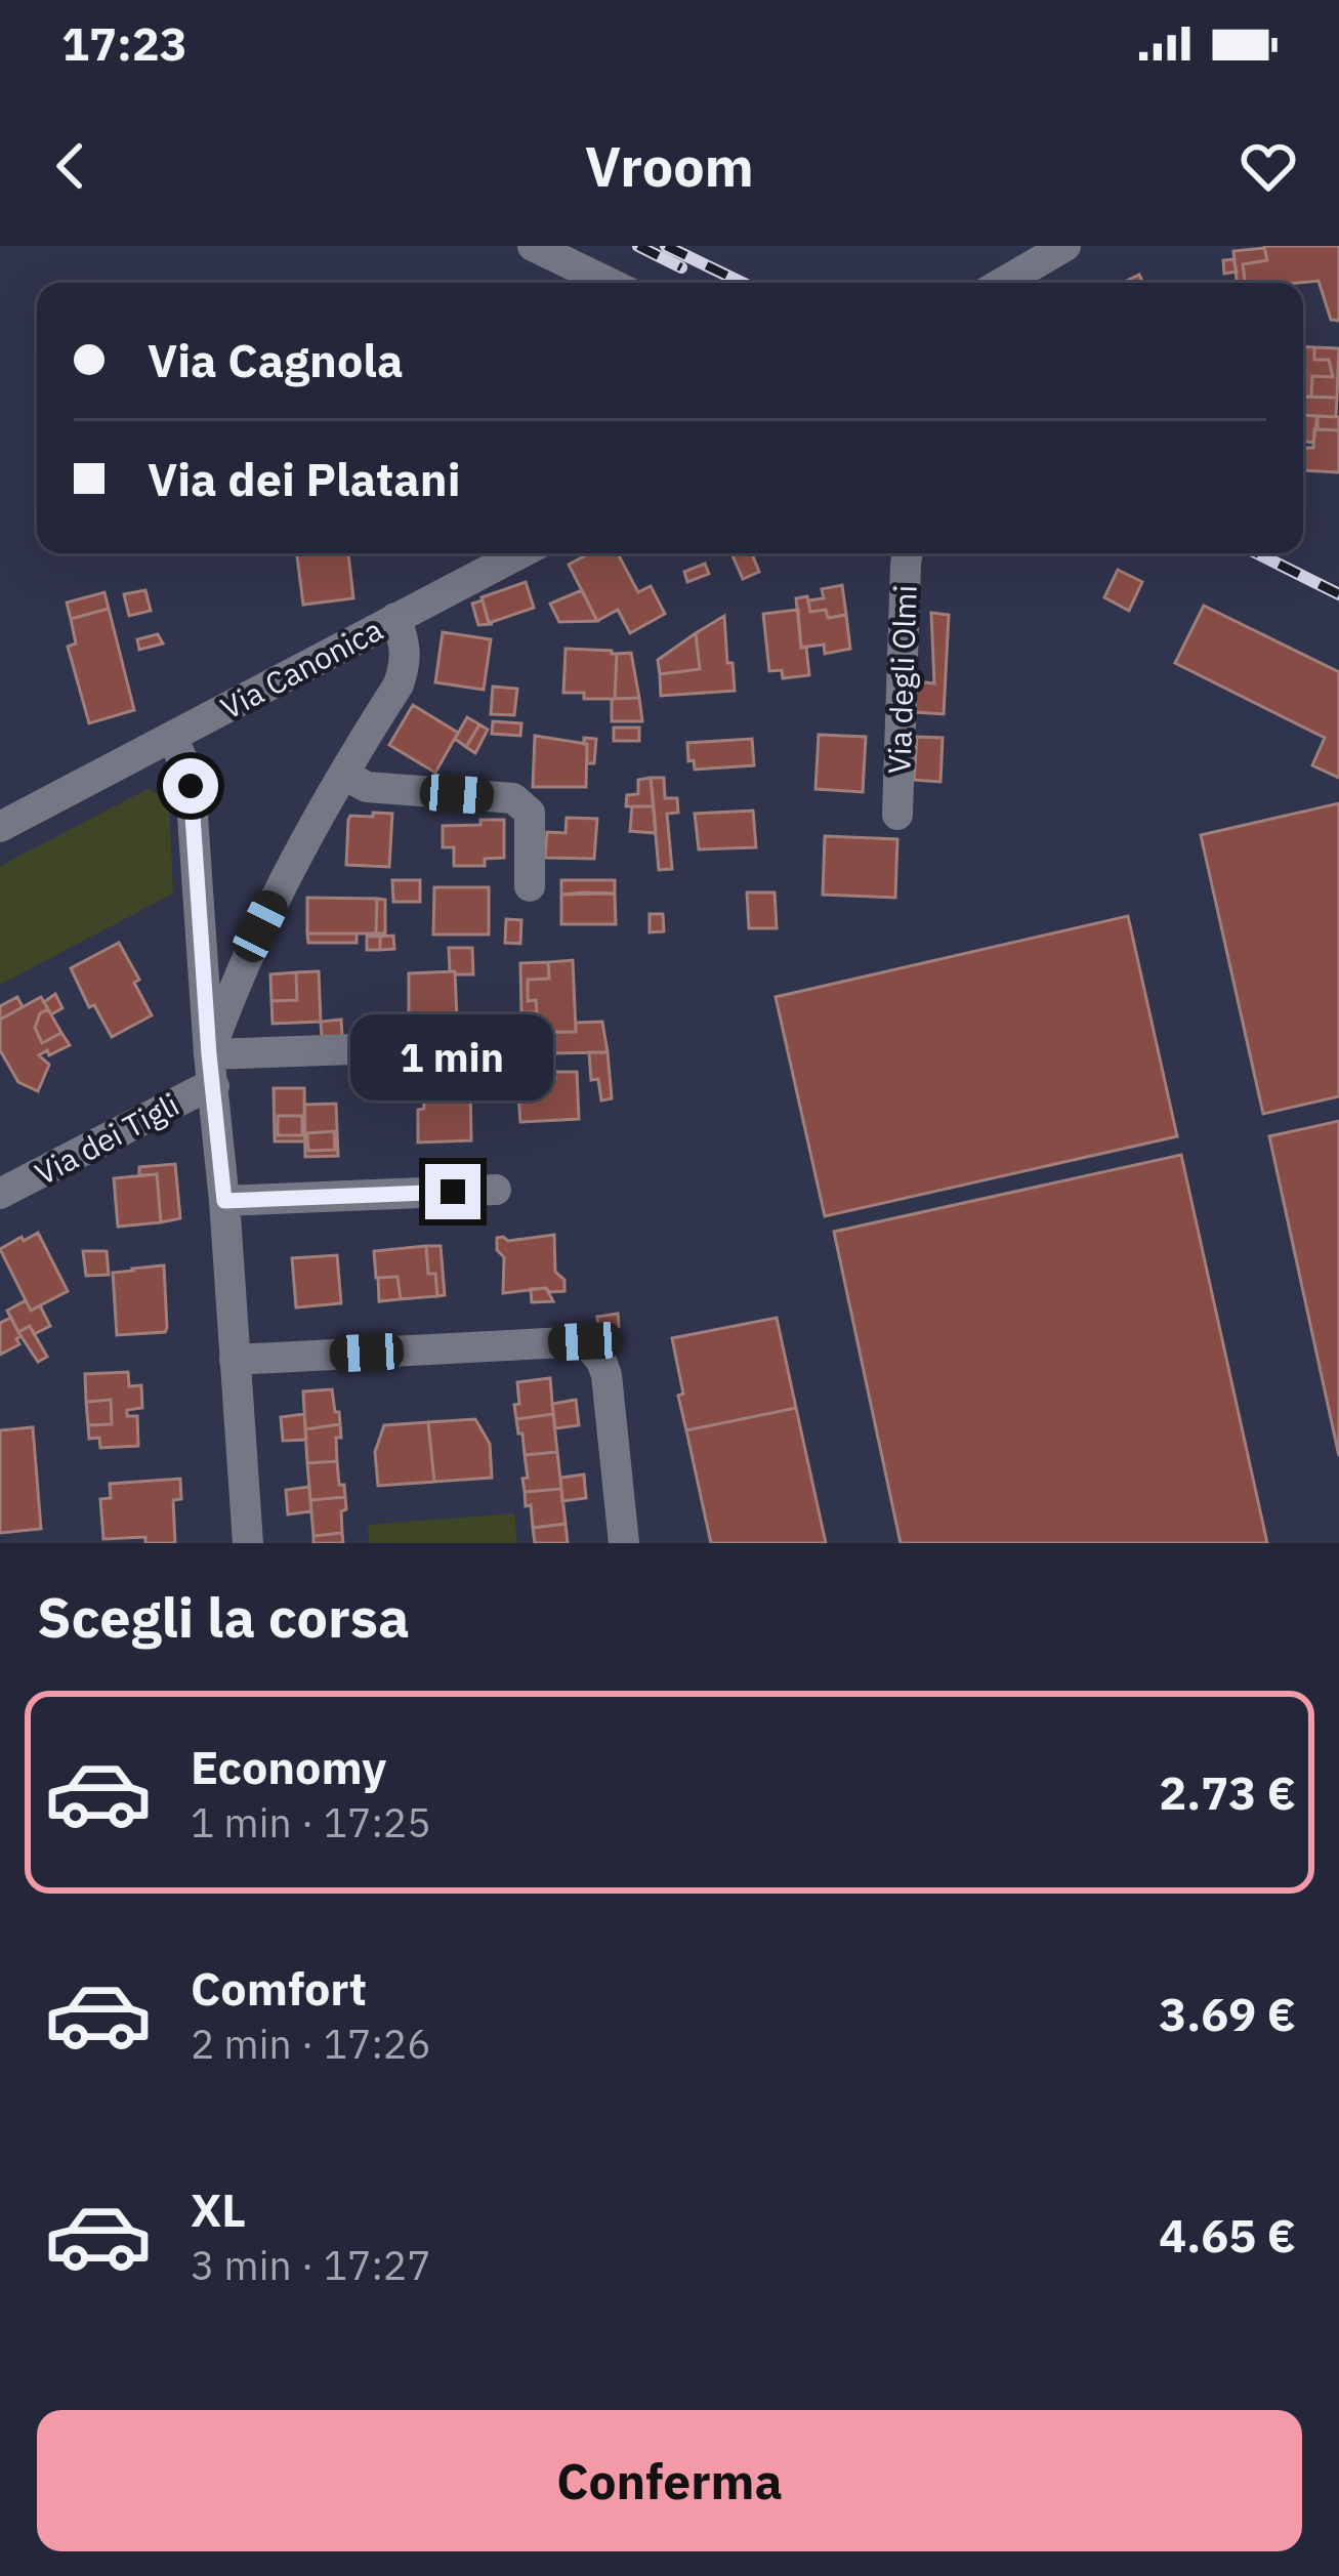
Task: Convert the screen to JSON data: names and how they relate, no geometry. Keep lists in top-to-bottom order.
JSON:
{
  "streets": {
    "street": ["Via Canonica", "Via degli Olmi", "Via dei Tigli"]
  },
  "page": {
    "status": "17:23",
    "header": "Vroom",
    "banner": ["Via Cagnola", "Via dei Platani"],
    "bubble": "1 min",
    "heading": "Scegli la corsa",
    "list": [
      {
        "name": "Economy",
        "note": "1 min · 17:25",
        "value": "2.73 €"
      },
      {
        "name": "Comfort",
        "note": "2 min · 17:26",
        "value": "3.69 €"
      },
      {
        "name": "XL",
        "note": "3 min · 17:27",
        "value": "4.65 €"
      }
    ],
    "buttons": "Conferma"
  }
}
